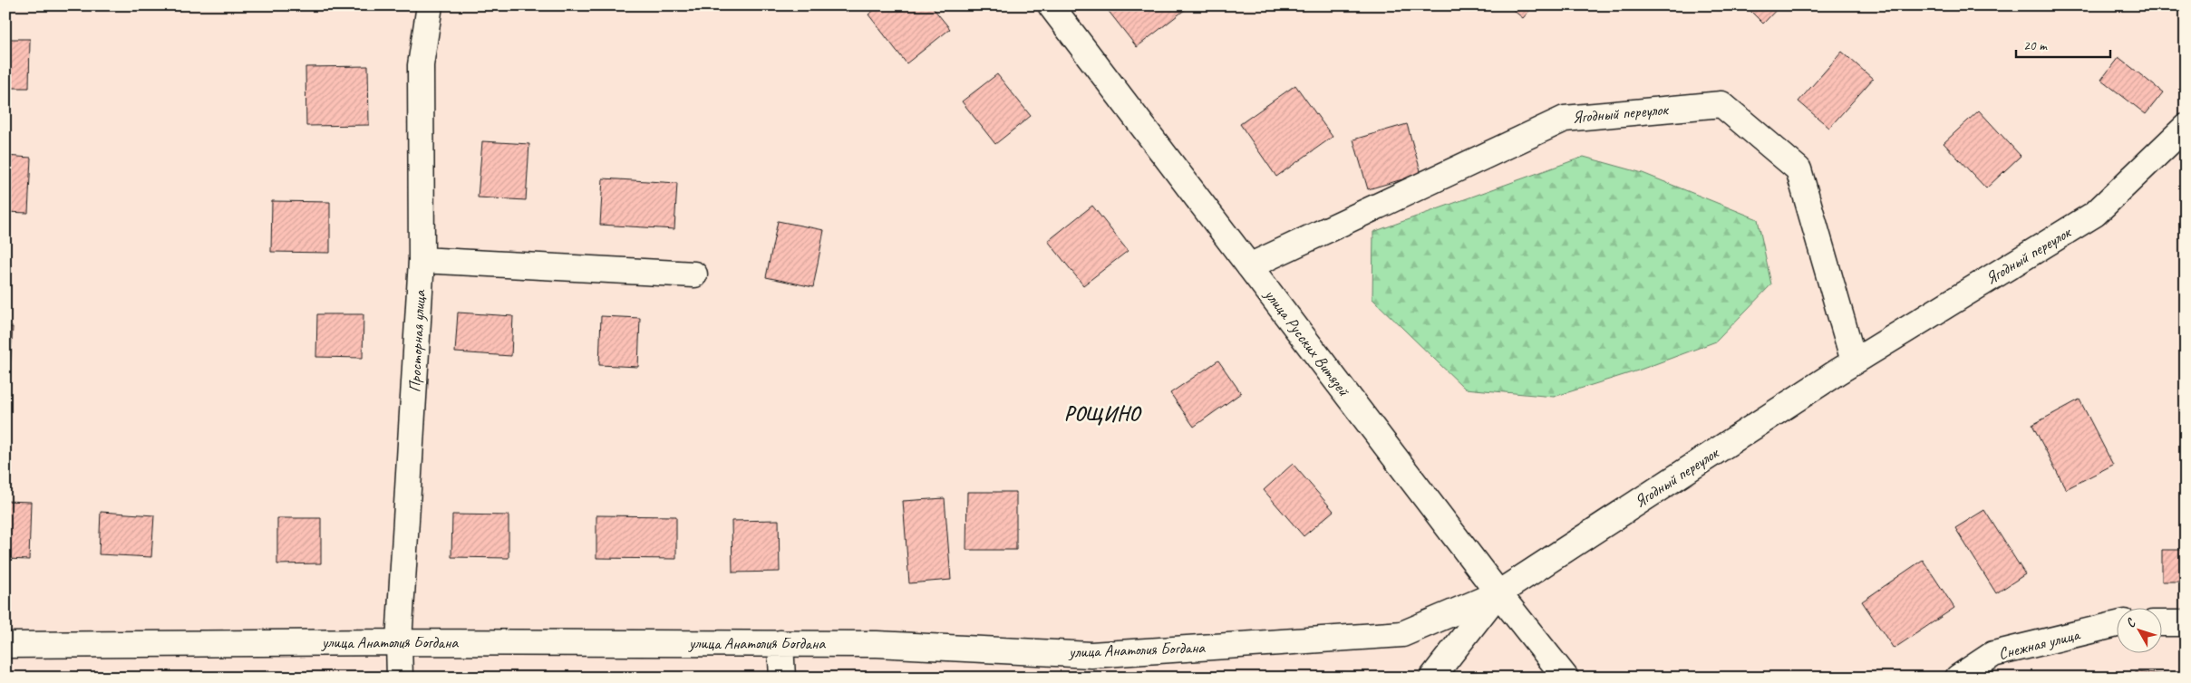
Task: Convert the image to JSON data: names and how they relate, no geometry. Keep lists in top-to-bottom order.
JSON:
{
  "streets": {
    "street": [
      "Ягодный переулок",
      "Просторная улица",
      "улица Русских Витязей",
      "улица Анатолия Богдана",
      "Снежная улица"
    ]
  },
  "crossings": [
    ["Ягодный переулок", "улица Русских Витязей"],
    ["Ягодный переулок", "улица Анатолия Богдана"],
    ["Просторная улица", "улица Анатолия Богдана"],
    ["улица Русских Витязей", "улица Анатолия Богдана"]
  ],
  "districts": ["РОЩИНО"],
  "scale_bar": "20 m",
  "north": "top left"
}
